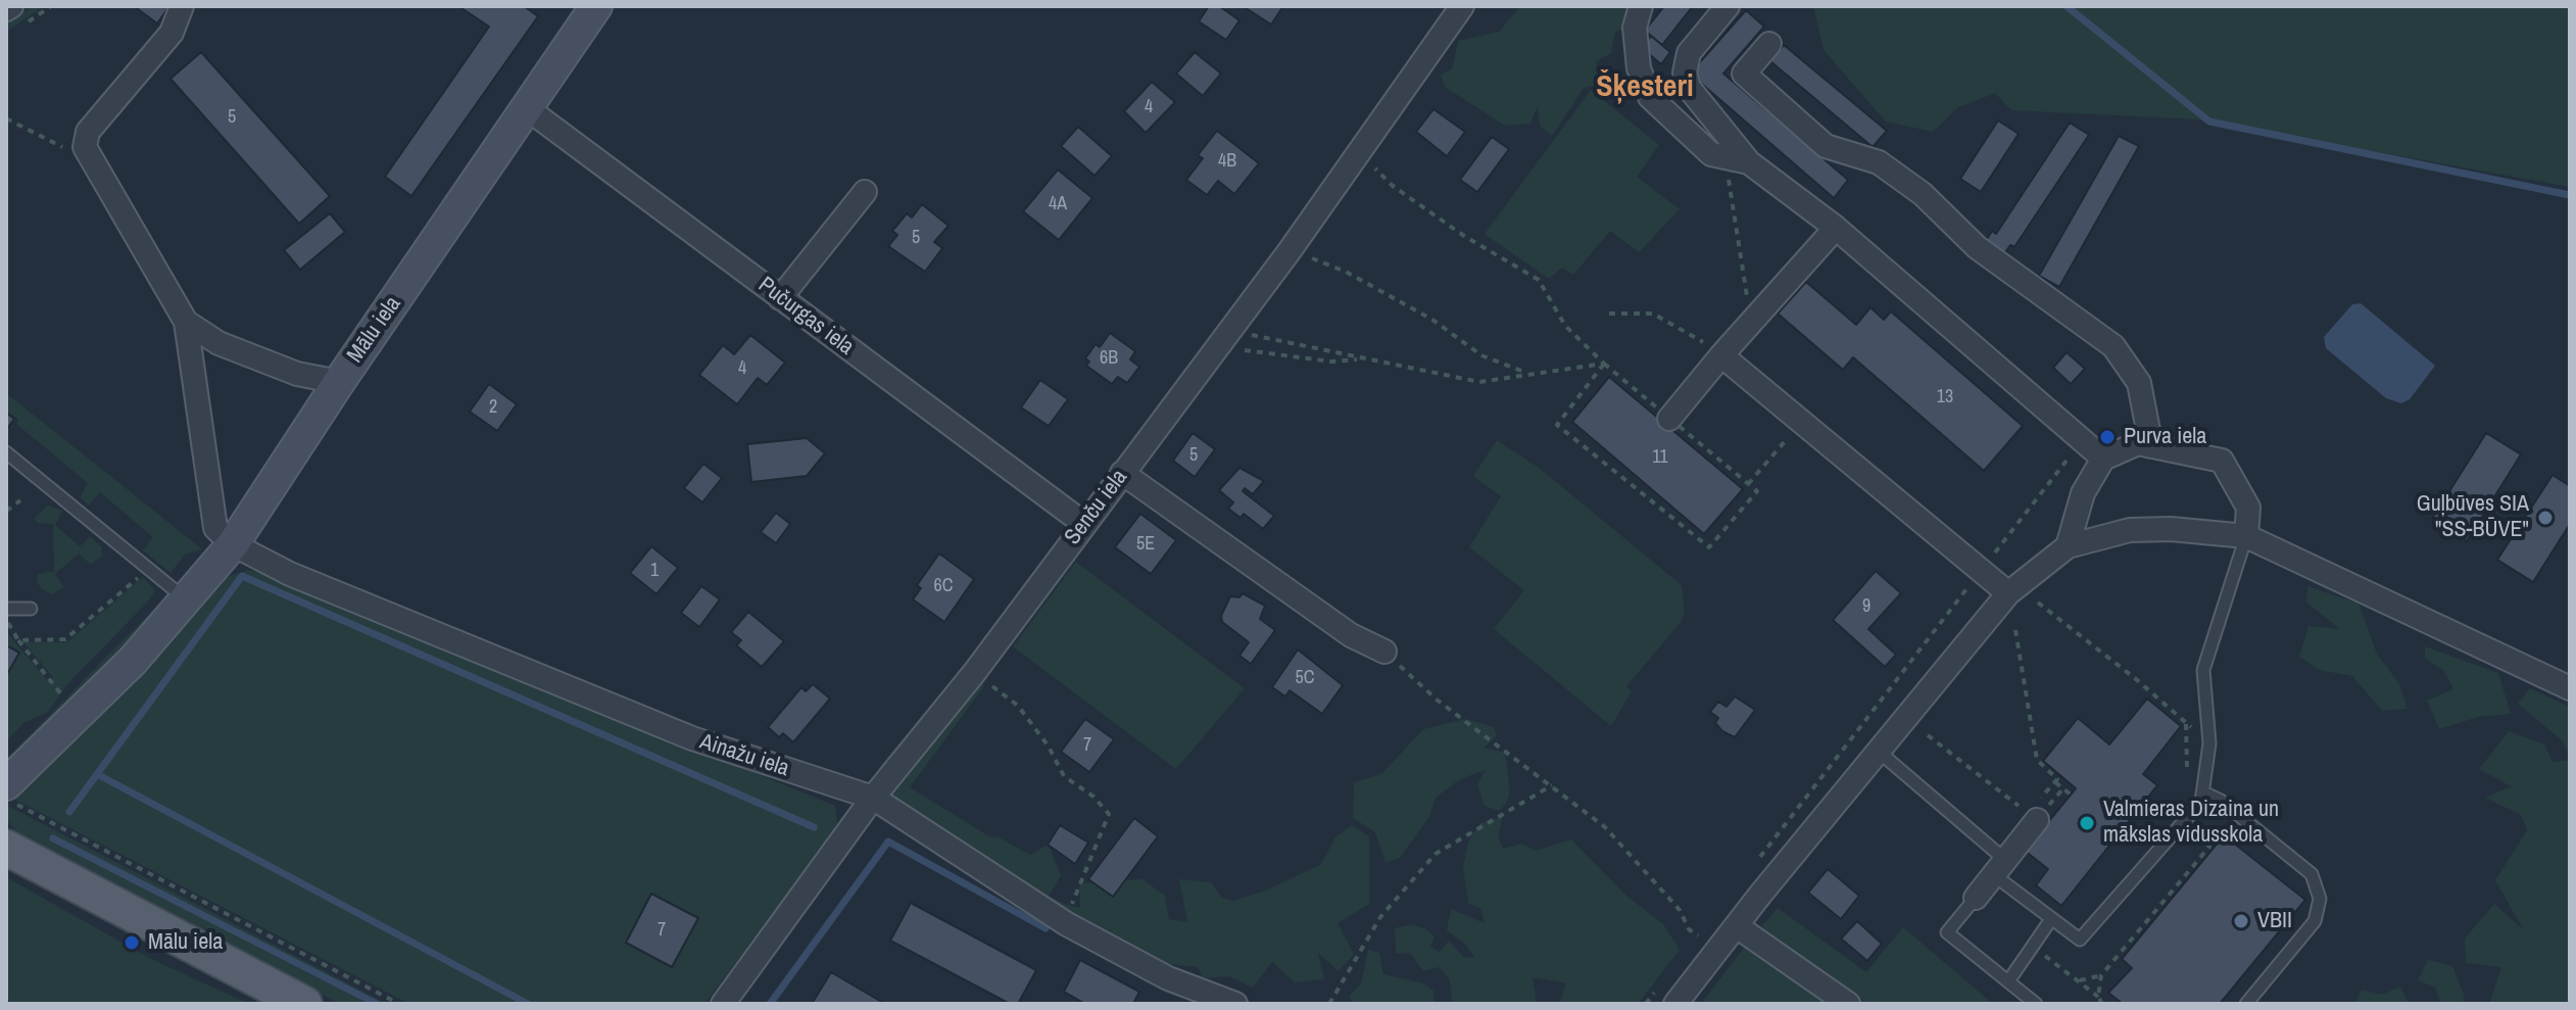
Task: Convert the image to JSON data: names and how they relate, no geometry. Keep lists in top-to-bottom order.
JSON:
{
  "streets": {
    "street": [
      "Pučurgas iela",
      "Mālu iela",
      "Senču iela",
      "Ainažu iela"
    ]
  },
  "crossings": [
    ["Pučurgas iela", "Mālu iela"],
    ["Pučurgas iela", "Senču iela"],
    ["Mālu iela", "Ainažu iela"],
    ["Senču iela", "Ainažu iela"]
  ],
  "districts": ["Šķesteri"],
  "places": [
    "Purva iela",
    "Guļbūves SIA \"SS-BŪVE\"",
    "Valmieras Dizaina un mākslas vidusskola",
    "VBII",
    "Mālu iela"
  ],
  "house_numbers": [
    "4",
    "5",
    "4B",
    "4A",
    "5",
    "6B",
    "4",
    "13",
    "2",
    "5",
    "11",
    "5E",
    "1",
    "6C",
    "9",
    "5C",
    "7",
    "7"
  ]
}
